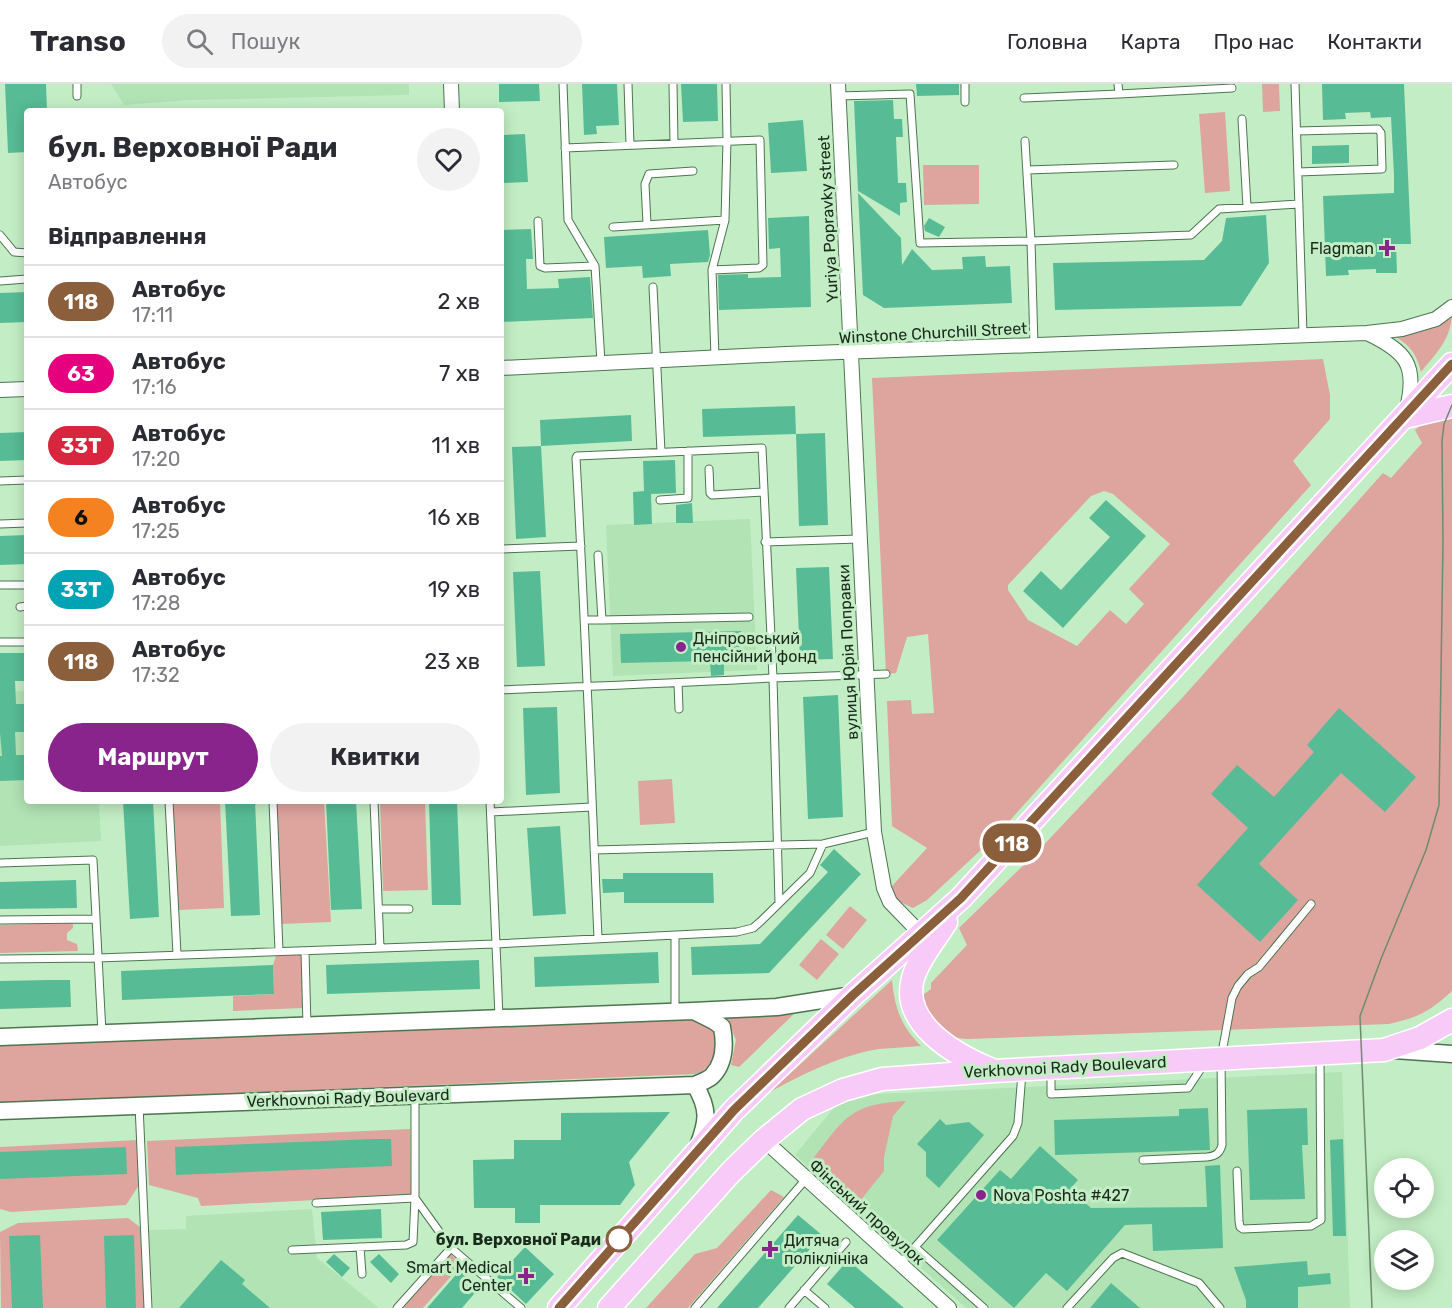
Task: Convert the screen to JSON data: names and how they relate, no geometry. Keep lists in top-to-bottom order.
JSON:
{
  "streets": {
    "highway": ["Verkhovnoi Rady Boulevard"],
    "street": [
      "Yuriya Popravky street",
      "Winstone Churchill Street",
      "вулиця Юрія Поправки",
      "Фінський провулок"
    ]
  },
  "crossings": [
    ["Yuriya Popravky street", "Winstone Churchill Street"],
    ["Yuriya Popravky street", "вулиця Юрія Поправки"],
    ["Winstone Churchill Street", "вулиця Юрія Поправки"],
    ["Verkhovnoi Rady Boulevard", "Фінський провулок"]
  ],
  "places": {
    "health": ["Flagman", "Дитяча поліклініка", "Smart Medical Center"],
    "other": ["Дніпровський пенсійний фонд", "Nova Poshta #427", "бул. Верховної Ради"]
  },
  "lines": ["bus line 118"],
  "page": {
    "header": "Transo",
    "search": "Пошук",
    "nav": [
      "Головна",
      "Карта",
      "Про нас",
      "Контакти"
    ],
    "on_map": "118",
    "heading": [
      ["бул. Верховної Ради", "Автобус"],
      "Відправлення"
    ],
    "list": [
      {
        "mark": "118",
        "name": "Автобус",
        "note": "17:11",
        "value": "2 хв"
      },
      {
        "mark": "63",
        "name": "Автобус",
        "note": "17:16",
        "value": "7 хв"
      },
      {
        "mark": "33T",
        "name": "Автобус",
        "note": "17:20",
        "value": "11 хв"
      },
      {
        "mark": "6",
        "name": "Автобус",
        "note": "17:25",
        "value": "16 хв"
      },
      {
        "mark": "33Т",
        "name": "Автобус",
        "note": "17:28",
        "value": "19 хв"
      },
      {
        "mark": "118",
        "name": "Автобус",
        "note": "17:32",
        "value": "23 хв"
      }
    ],
    "buttons": ["Маршрут", "Квитки"]
  }
}
